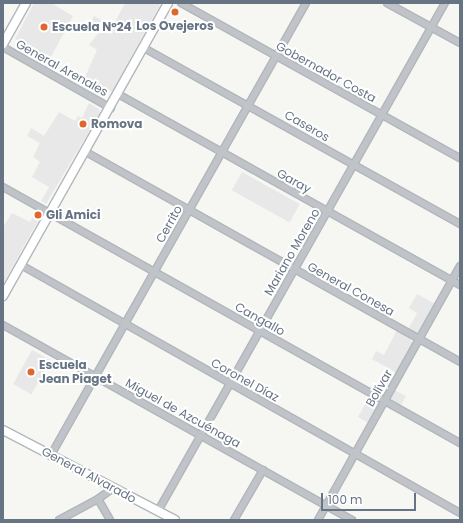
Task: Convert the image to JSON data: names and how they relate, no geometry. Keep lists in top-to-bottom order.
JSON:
{
  "streets": {
    "street": [
      "General Arenales",
      "Gobernador Costa",
      "Caseros",
      "Garay",
      "Cerrito",
      "Mariano Moreno",
      "General Conesa",
      "Cangallo",
      "Coronel Díaz",
      "Bolívar",
      "Miguel de Azcuénaga",
      "General Alvarado"
    ]
  },
  "crossings": [
    ["Gobernador Costa", "Cerrito"],
    ["Gobernador Costa", "Mariano Moreno"],
    ["Caseros", "Cerrito"],
    ["Caseros", "Mariano Moreno"],
    ["Garay", "Cerrito"],
    ["Garay", "Mariano Moreno"],
    ["Garay", "Bolívar"],
    ["Cerrito", "General Conesa"],
    ["Cerrito", "Cangallo"],
    ["Cerrito", "Coronel Díaz"],
    ["Cerrito", "Miguel de Azcuénaga"],
    ["Cerrito", "General Alvarado"],
    ["Mariano Moreno", "General Conesa"],
    ["Mariano Moreno", "Cangallo"],
    ["Mariano Moreno", "Coronel Díaz"],
    ["Mariano Moreno", "Miguel de Azcuénaga"],
    ["Mariano Moreno", "General Alvarado"],
    ["General Conesa", "Bolívar"],
    ["Cangallo", "Bolívar"],
    ["Coronel Díaz", "Bolívar"],
    ["Bolívar", "Miguel de Azcuénaga"]
  ],
  "places": [
    "Los Ovejeros",
    "Escuela N°24",
    "Romova",
    "Gli Amici",
    "Escuela Jean Piaget"
  ],
  "scale_bar": "100 m"
}
